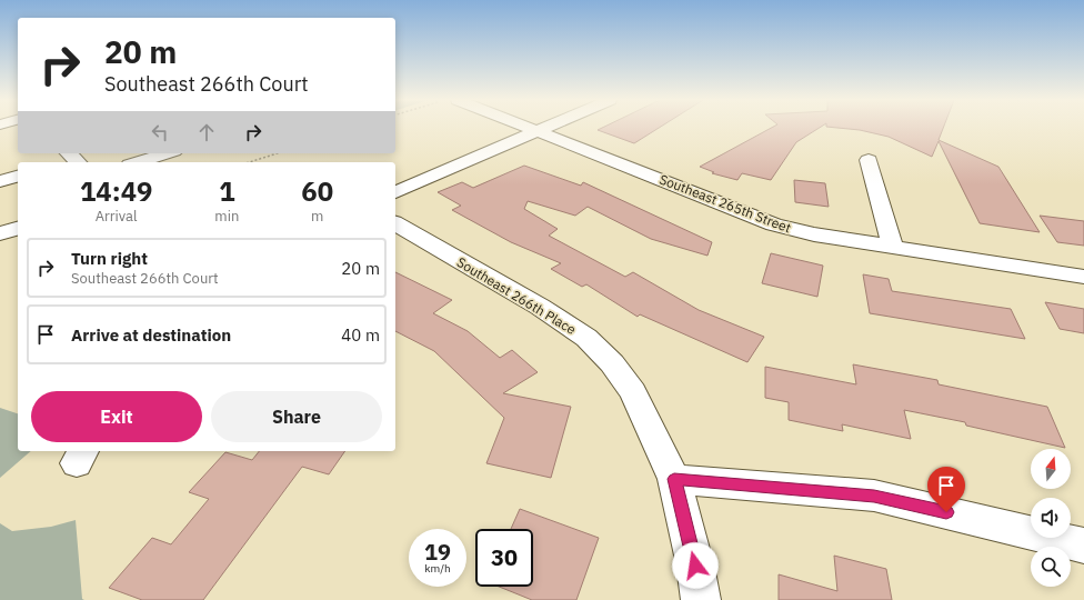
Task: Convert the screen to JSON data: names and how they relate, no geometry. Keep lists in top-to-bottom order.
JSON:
{
  "streets": {
    "street": ["Southeast 265th Street", "Southeast 266th Place"]
  },
  "north": "top",
  "page": {
    "turn": ["20 m", "Southeast 266th Court"],
    "eta": [
      "14:49",
      "Arrival",
      "1",
      "min",
      "60",
      "m"
    ],
    "list": [
      {
        "name": "Turn right",
        "note": "Southeast 266th Court",
        "value": "20 m"
      },
      {
        "name": "Arrive at destination",
        "value": "40 m"
      }
    ],
    "buttons": ["Exit", "Share"],
    "speed": "19 km/h",
    "limit": "30"
  }
}
